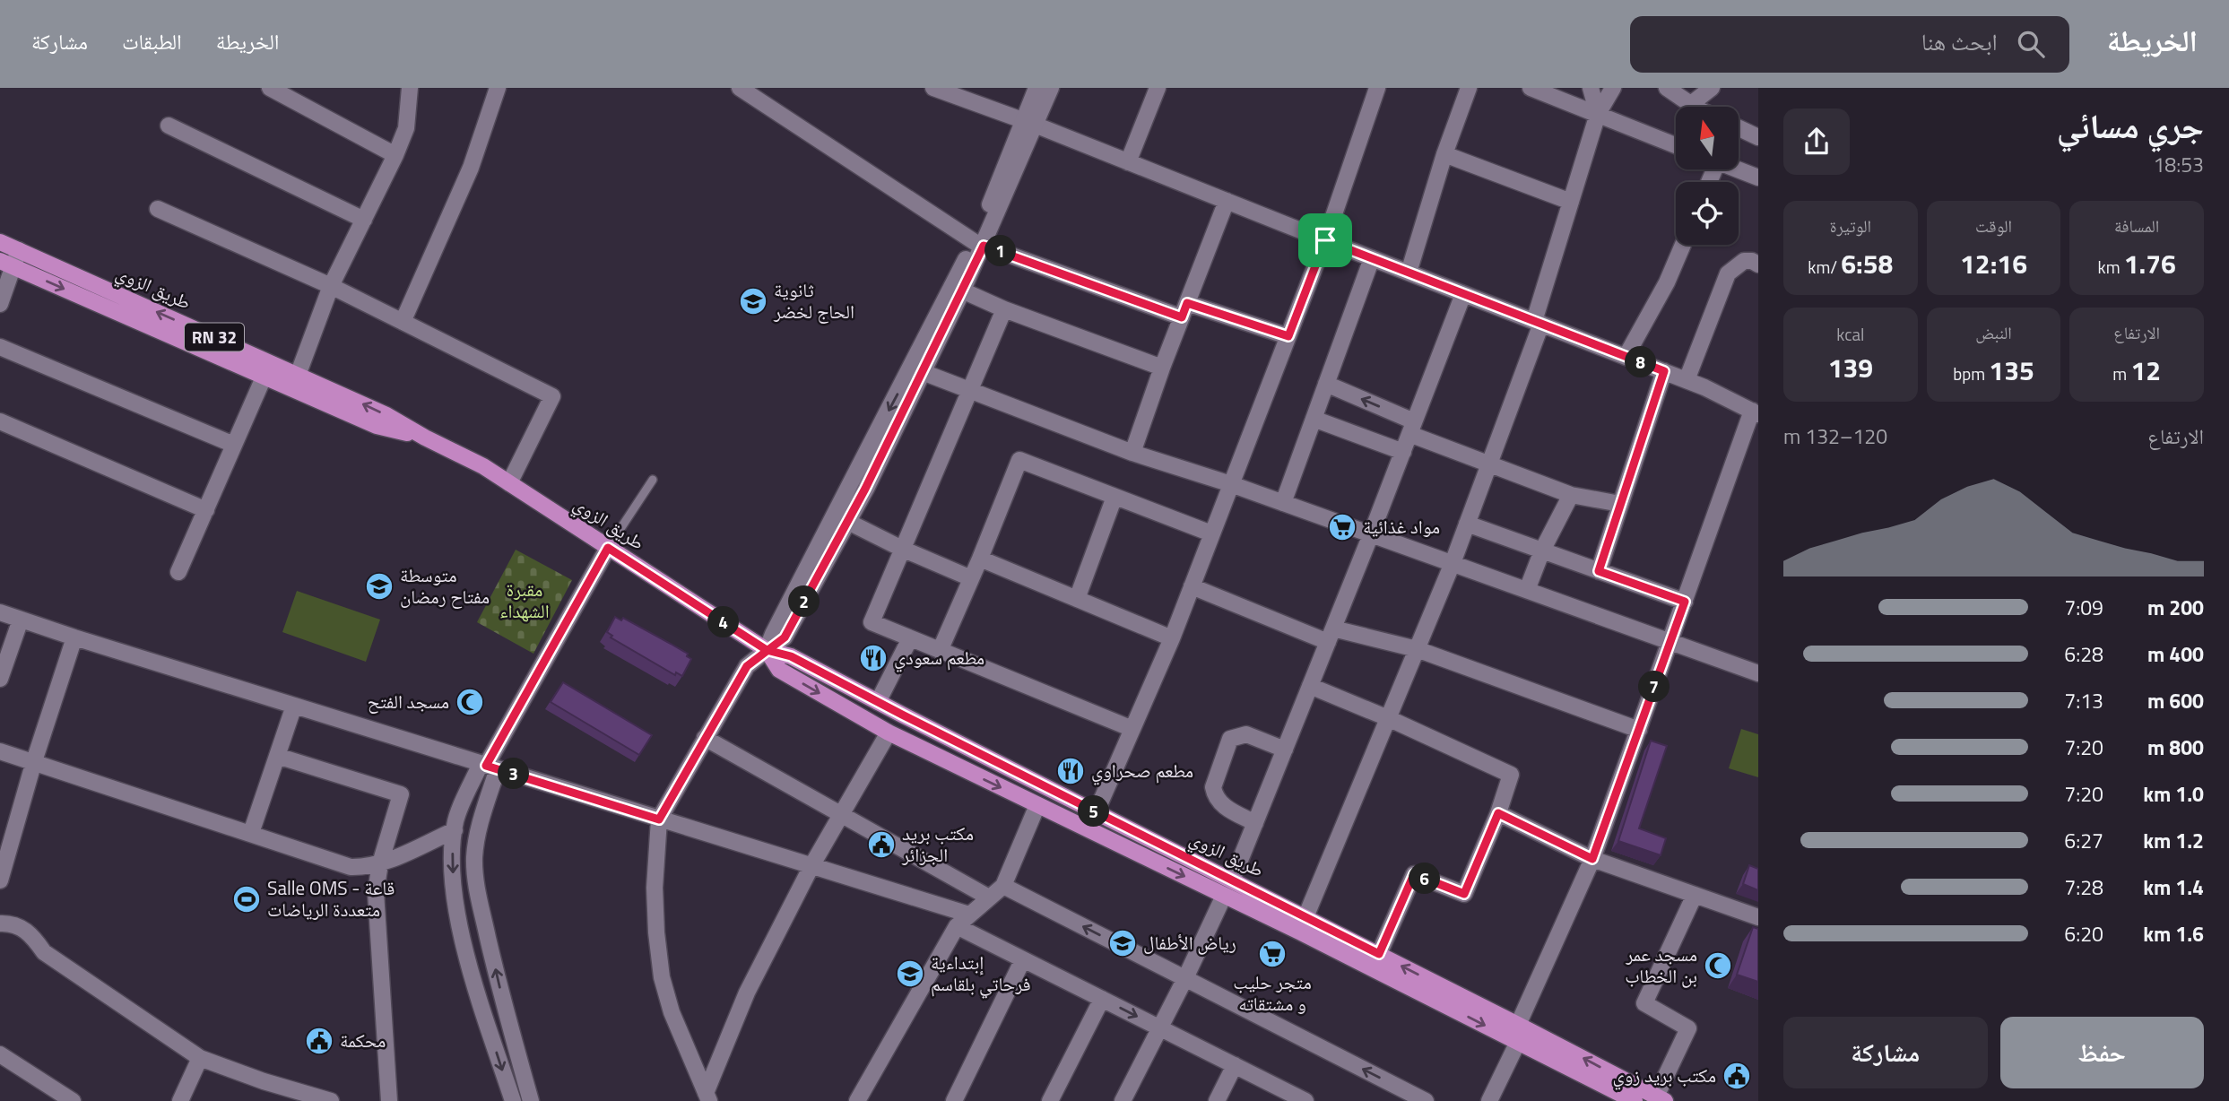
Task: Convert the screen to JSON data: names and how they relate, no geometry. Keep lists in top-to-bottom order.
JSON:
{
  "streets": {
    "main road": ["طريق الزوي", "RN 32"]
  },
  "parks": ["مقبرة الشهداء"],
  "places": {
    "school or university": [
      "ثانوية الحاج لخضر",
      "متوسطة مفتاح رمضان",
      "رياض الأطفال",
      "إبتداءية فرحاتي بلقاسم"
    ],
    "supermarket": ["مواد غذائية", "متجر حليب و مشتقاته"],
    "restaurant": ["مطعم سعودي", "مطعم صحراوي"],
    "mosque": ["مسجد الفتح", "مسجد عمر بن الخطاب"],
    "public building": ["مكتب بريد الجزائر", "محكمة", "مكتب بريد زوي"],
    "sports": ["Salle OMS - قاعة متعددة الرياضات"]
  },
  "north": "top",
  "page": {
    "header": "الخريطة",
    "search": "ابحث هنا",
    "nav": ["الخريطة", "الطبقات", "مشاركة"],
    "heading": ["جري مسائي", "18:53"],
    "stats": [
      ["المسافة", "1.76 km"],
      ["الوقت", "12:16"],
      ["الوتيرة", "6:58 /km"],
      ["الارتفاع", "12 m"],
      ["النبض", "135 bpm"],
      ["kcal", "139"]
    ],
    "pins": [
      "1",
      "8",
      "2",
      "4",
      "7",
      "3",
      "5",
      "6"
    ],
    "chart": ["الارتفاع", "120–132 m"],
    "list": [
      {
        "name": "200 m",
        "note": "7:09"
      },
      {
        "name": "400 m",
        "note": "6:28"
      },
      {
        "name": "600 m",
        "note": "7:13"
      },
      {
        "name": "800 m",
        "note": "7:20"
      },
      {
        "name": "1.0 km",
        "note": "7:20"
      },
      {
        "name": "1.2 km",
        "note": "6:27"
      },
      {
        "name": "1.4 km",
        "note": "7:28"
      },
      {
        "name": "1.6 km",
        "note": "6:20"
      }
    ],
    "buttons": ["حفظ", "مشاركة"]
  }
}
